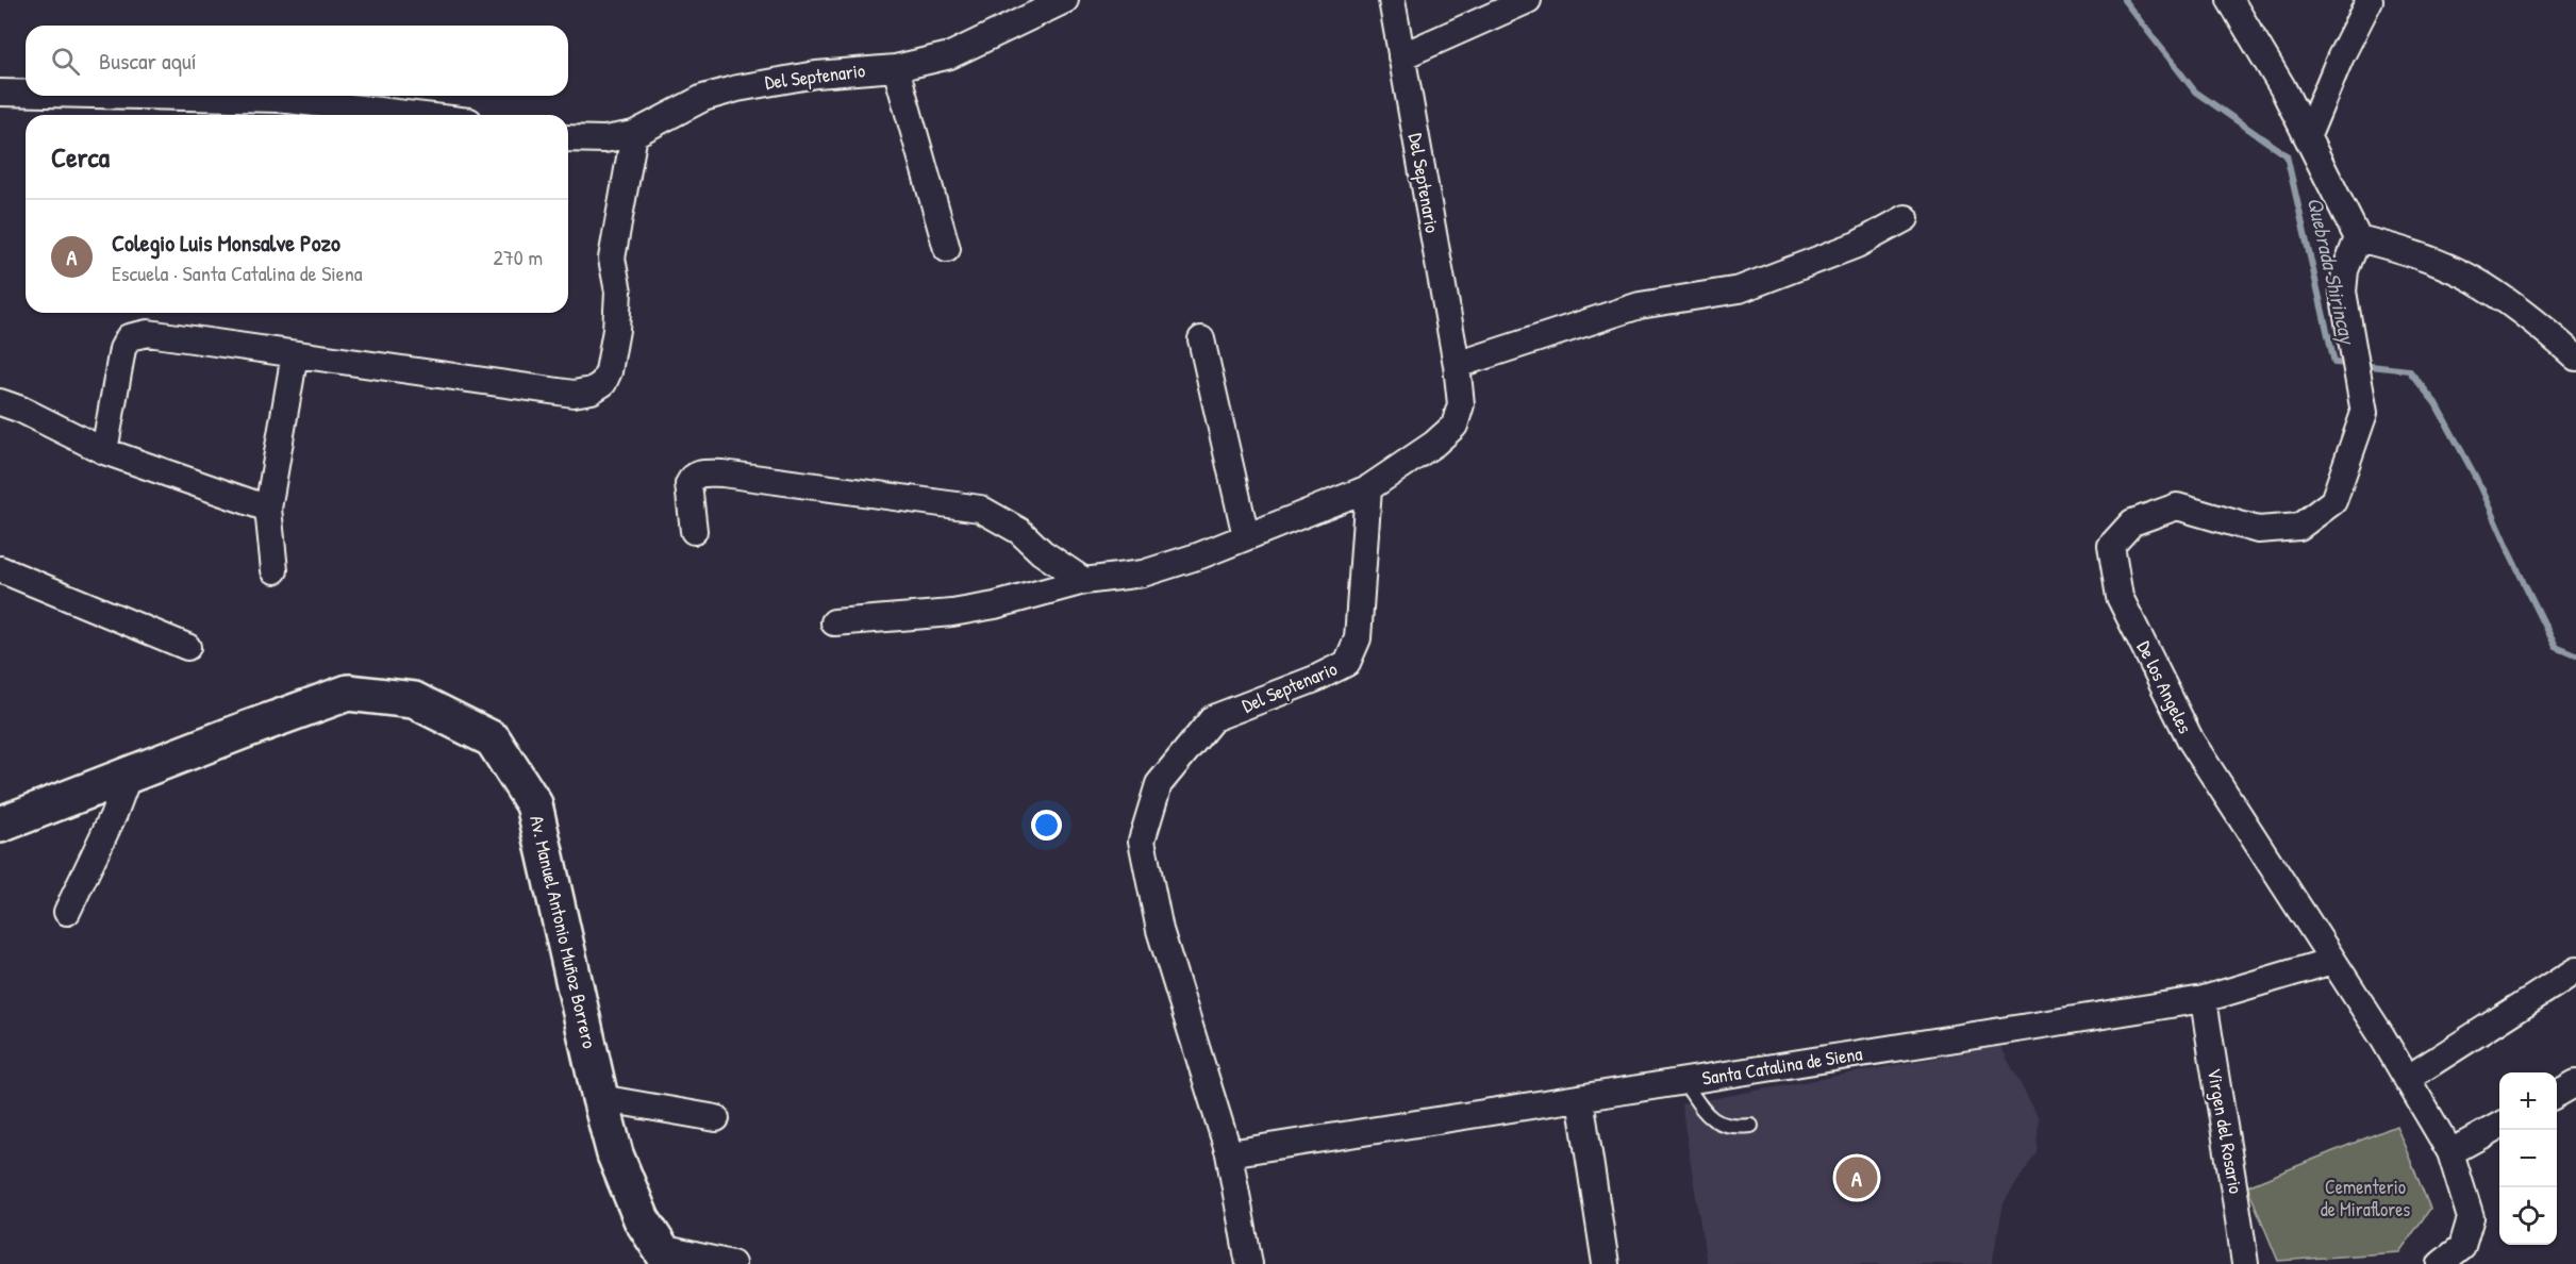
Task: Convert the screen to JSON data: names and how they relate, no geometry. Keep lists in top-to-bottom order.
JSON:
{
  "streets": {
    "street": [
      "Del Septenario",
      "De los Angeles",
      "Av. Manuel Antonio Muñoz Borrero",
      "Santa Catalina de Siena",
      "Virgen del Rosario"
    ]
  },
  "crossings": [
    ["Del Septenario", "Santa Catalina de Siena"],
    ["De los Angeles", "Santa Catalina de Siena"],
    ["Santa Catalina de Siena", "Virgen del Rosario"]
  ],
  "water": ["Quebrada Shirincay"],
  "parks": ["Cementerio de Miraflores"],
  "page": {
    "search": "Buscar aquí",
    "heading": "Cerca",
    "list": [
      {
        "mark": "A",
        "name": "Colegio Luis Monsalve Pozo",
        "note": "Escuela · Santa Catalina de Siena",
        "value": "270 m"
      }
    ],
    "map_buttons": ["+", "−"],
    "pins": "A"
  }
}
